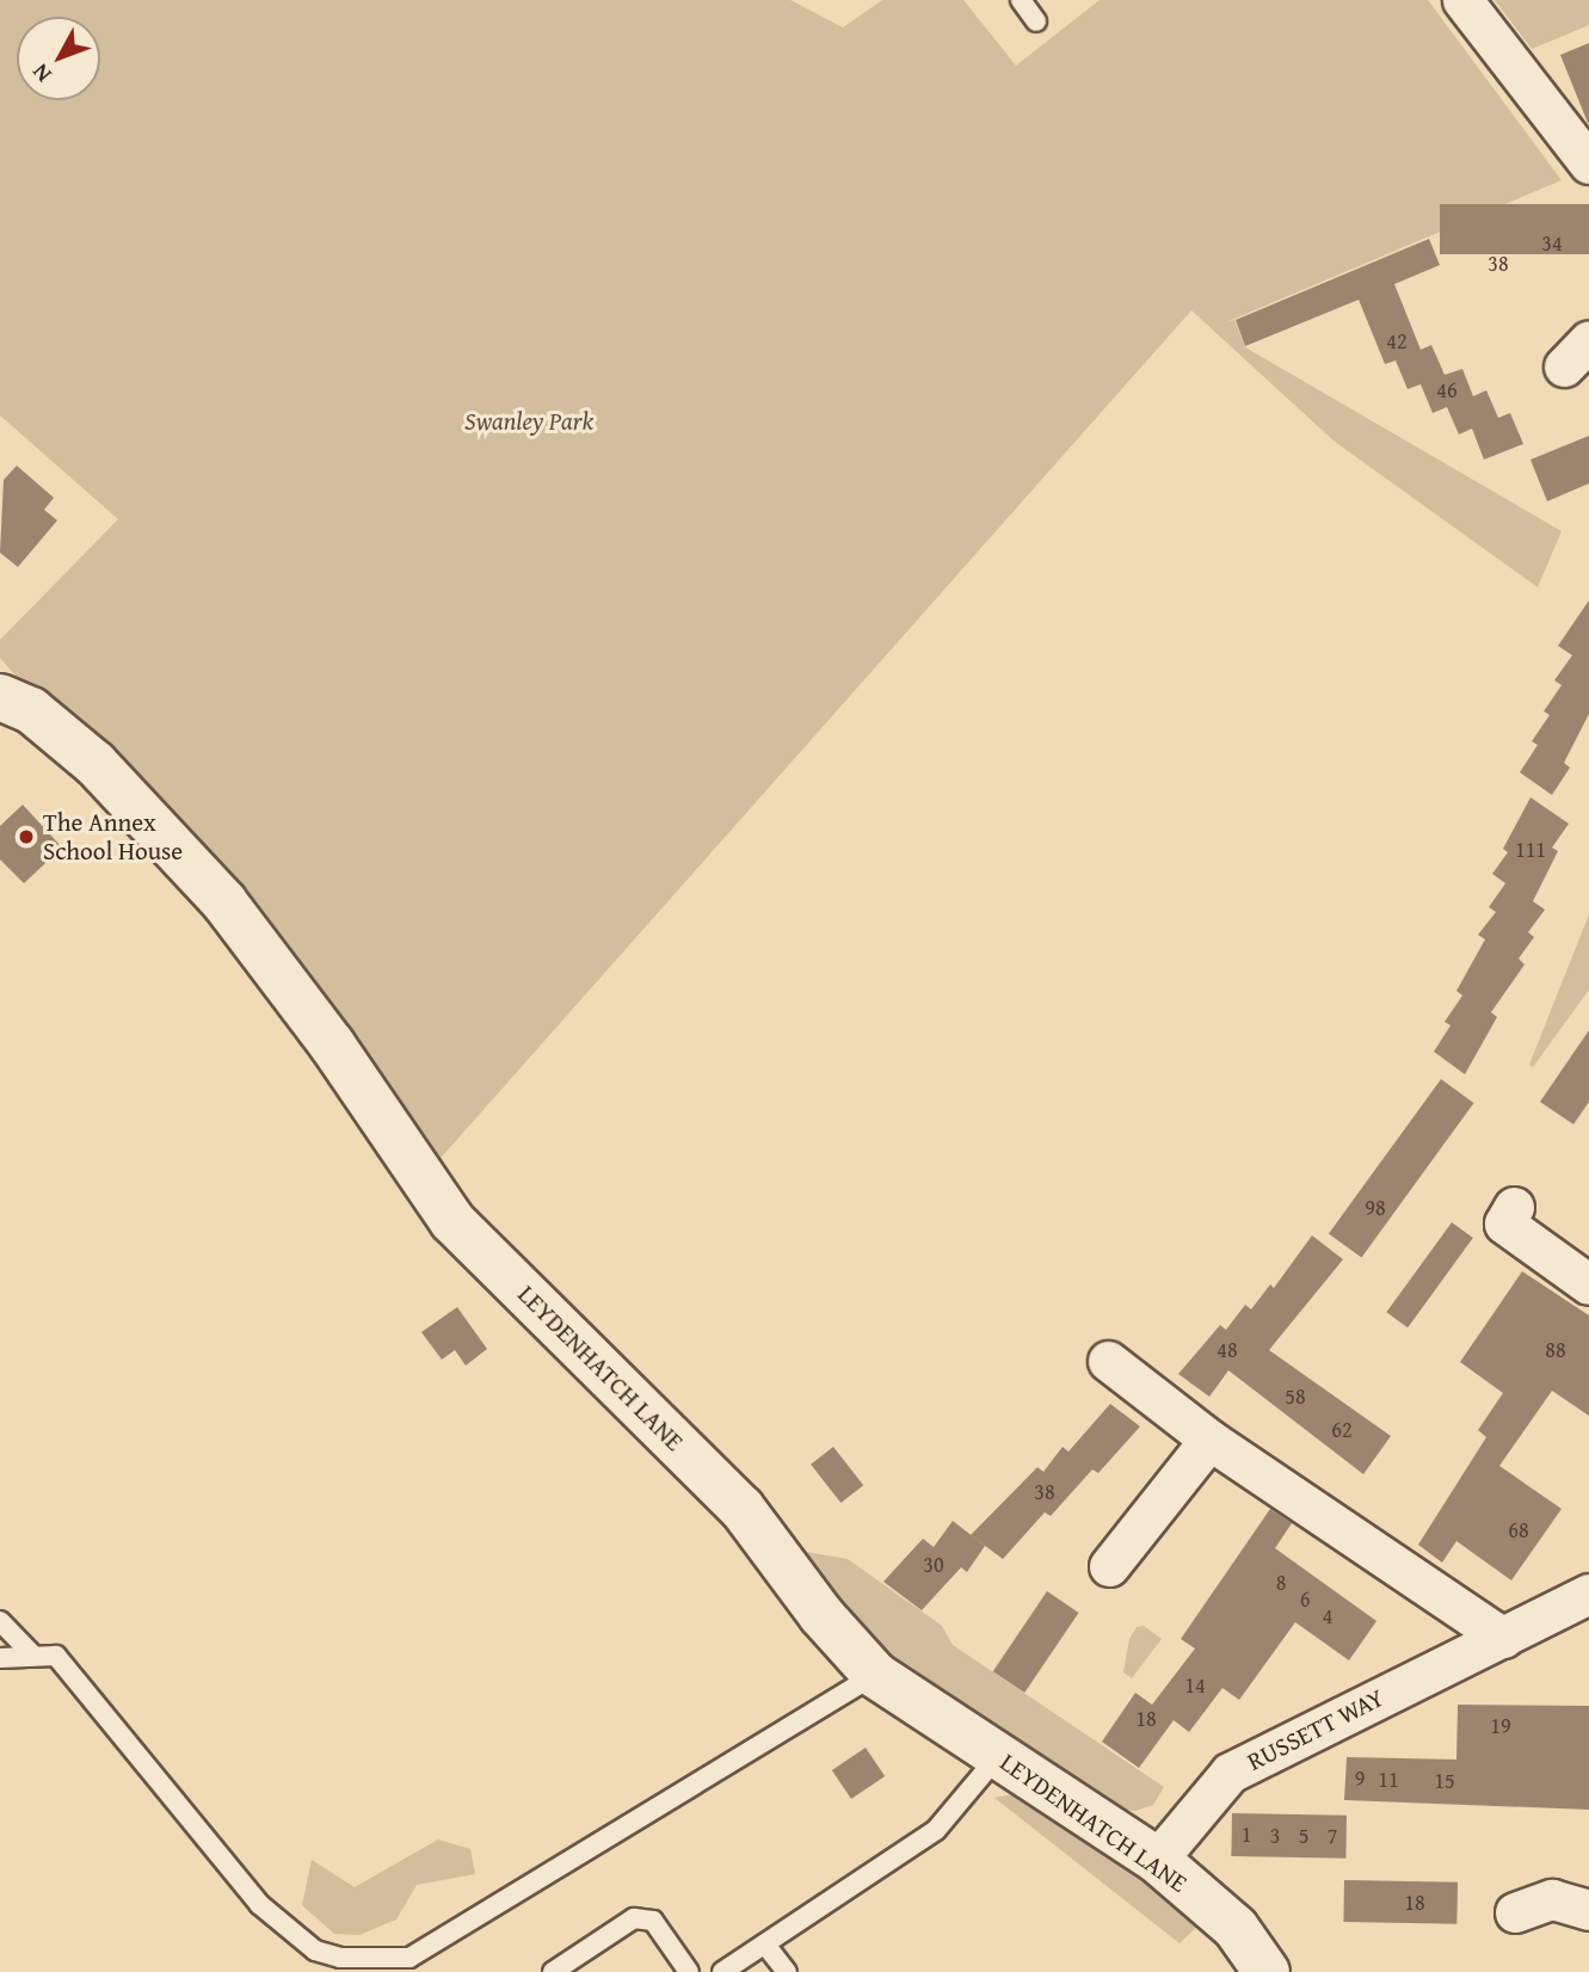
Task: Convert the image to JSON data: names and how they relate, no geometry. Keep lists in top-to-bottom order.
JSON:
{
  "streets": {
    "street": ["LEYDENHATCH LANE", "RUSSETT WAY"]
  },
  "crossings": [
    ["LEYDENHATCH LANE", "RUSSETT WAY"]
  ],
  "parks": ["Swanley Park"],
  "places": ["The Annex School House"],
  "house_numbers": [
    "34",
    "38",
    "42",
    "46",
    "111",
    "98",
    "48",
    "88",
    "58",
    "62",
    "38",
    "68",
    "30",
    "8",
    "6",
    "4",
    "14",
    "18",
    "19",
    "9",
    "11",
    "15",
    "1",
    "3",
    "5",
    "7",
    "18"
  ],
  "north": "bottom left"
}
